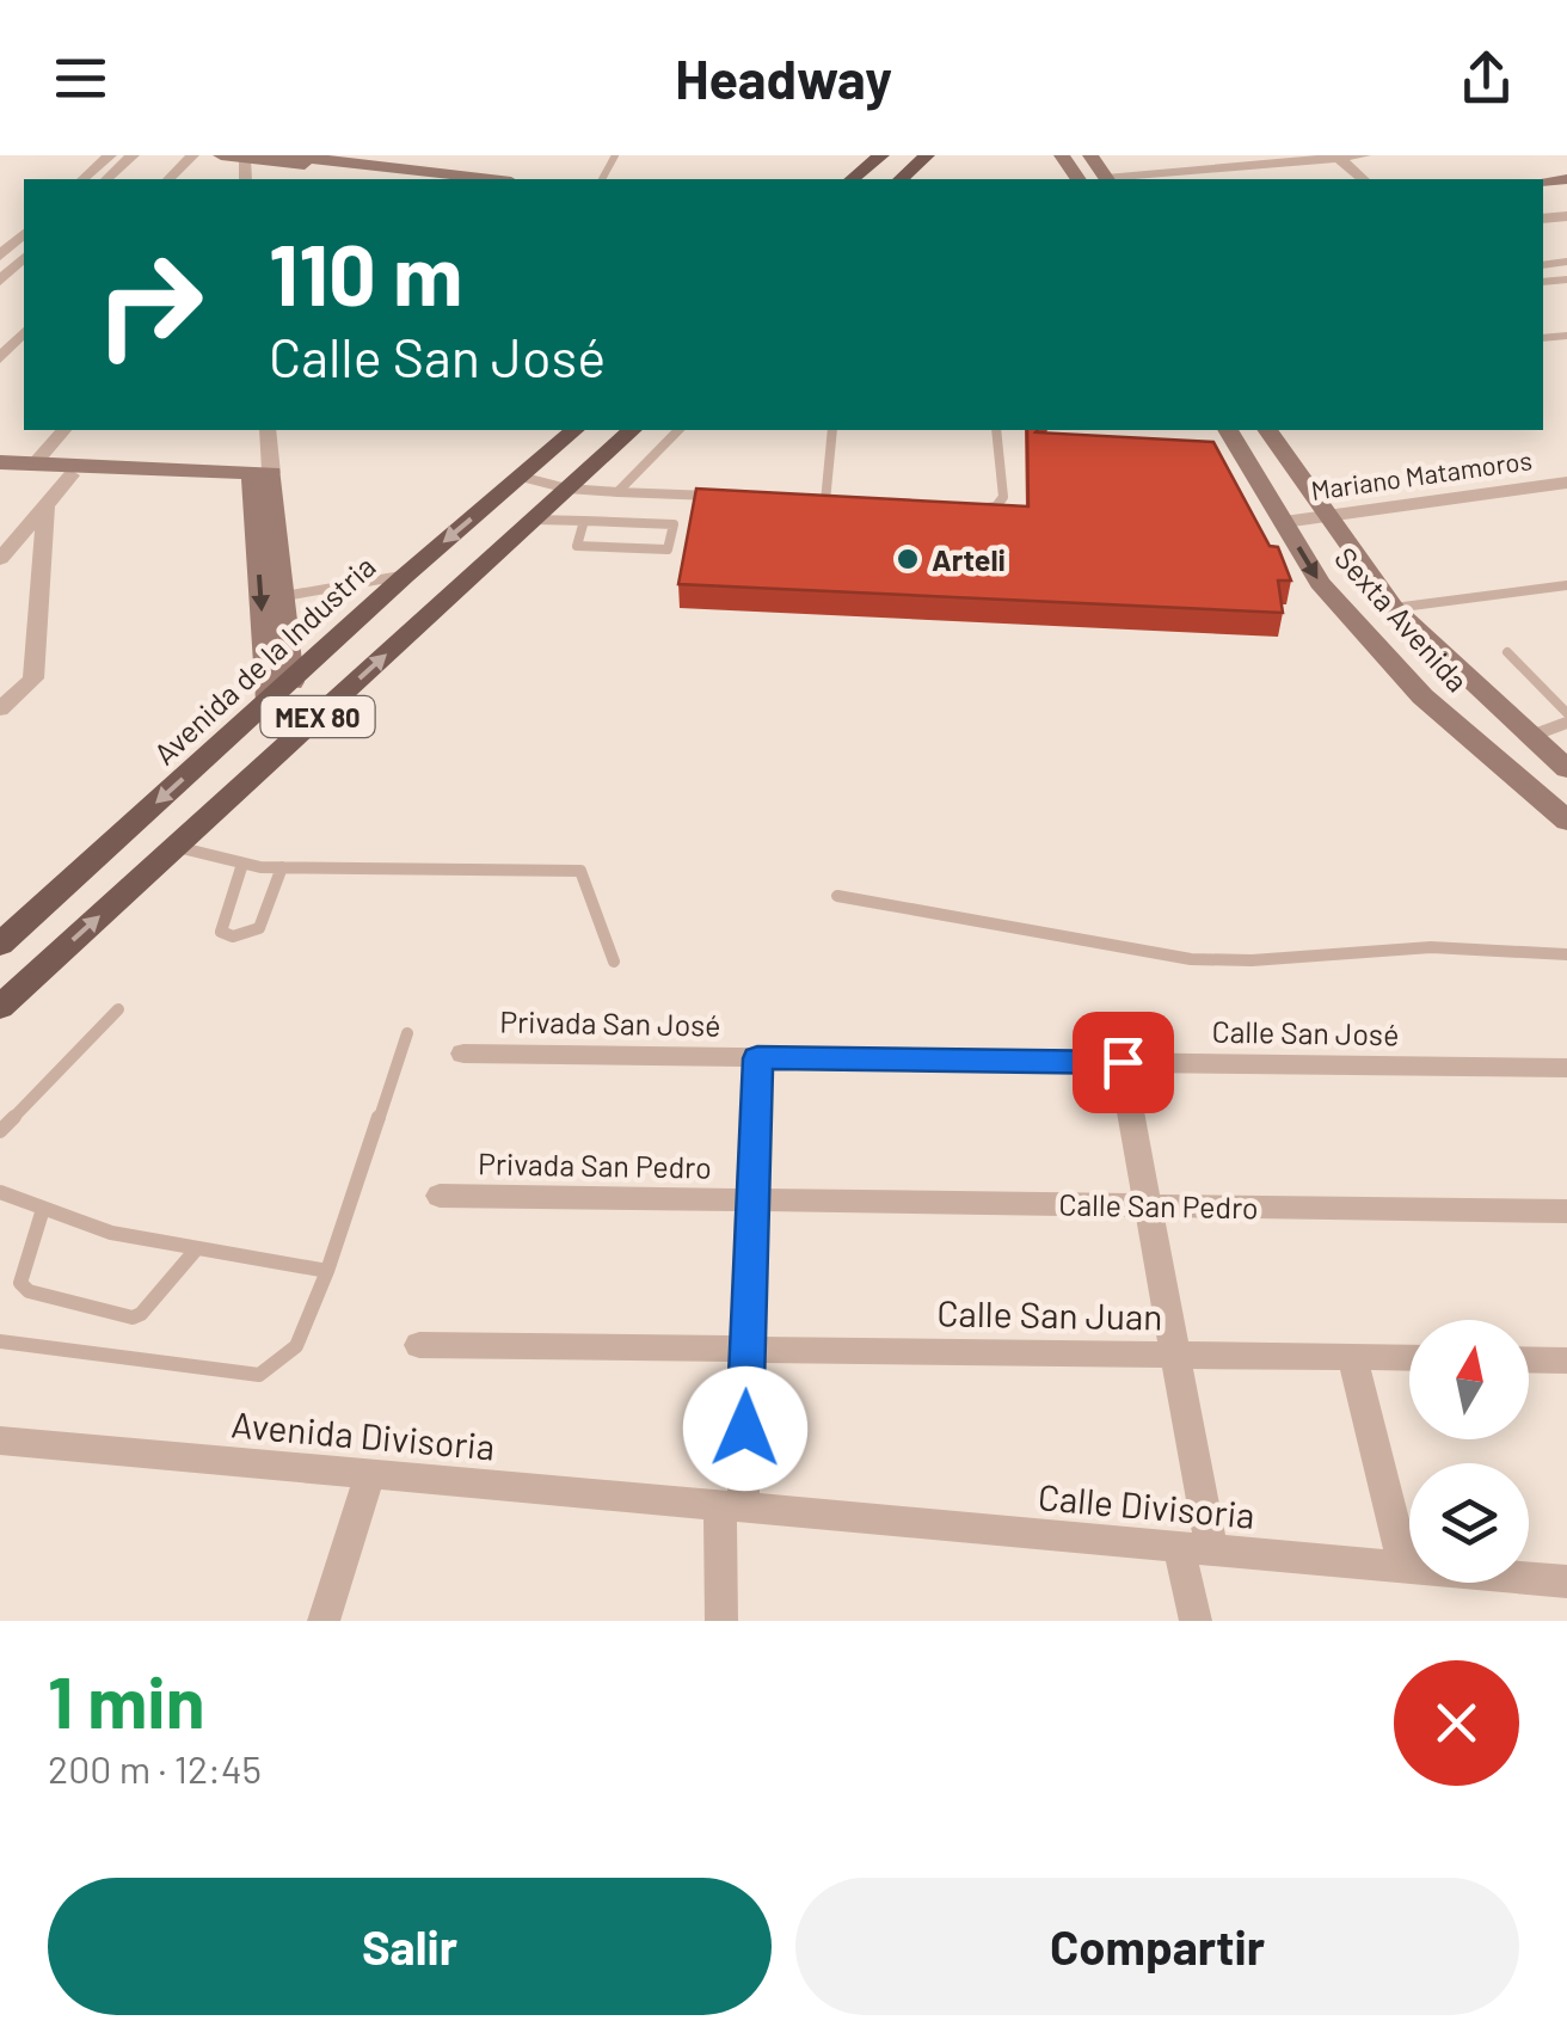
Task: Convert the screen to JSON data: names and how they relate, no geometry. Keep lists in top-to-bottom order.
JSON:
{
  "streets": {
    "main road": ["Avenida de la Industria", "MEX 80"],
    "street": [
      "Mariano Matamoros",
      "Sexta Avenida",
      "Privada San José",
      "Calle San José",
      "Privada San Pedro",
      "Calle San Pedro",
      "Calle San Juan",
      "Avenida Divisoria",
      "Calle Divisoria"
    ]
  },
  "crossings": [
    ["Mariano Matamoros", "Sexta Avenida"],
    ["Privada San José", "Calle San José"],
    ["Privada San Pedro", "Calle San Pedro"],
    ["Avenida Divisoria", "Calle Divisoria"]
  ],
  "places": ["Arteli"],
  "north": "top",
  "page": {
    "header": "Headway",
    "turn": ["110 m", "Calle San José"],
    "heading": ["1 min", "200 m · 12:45"],
    "buttons": ["Salir", "Compartir"]
  }
}
